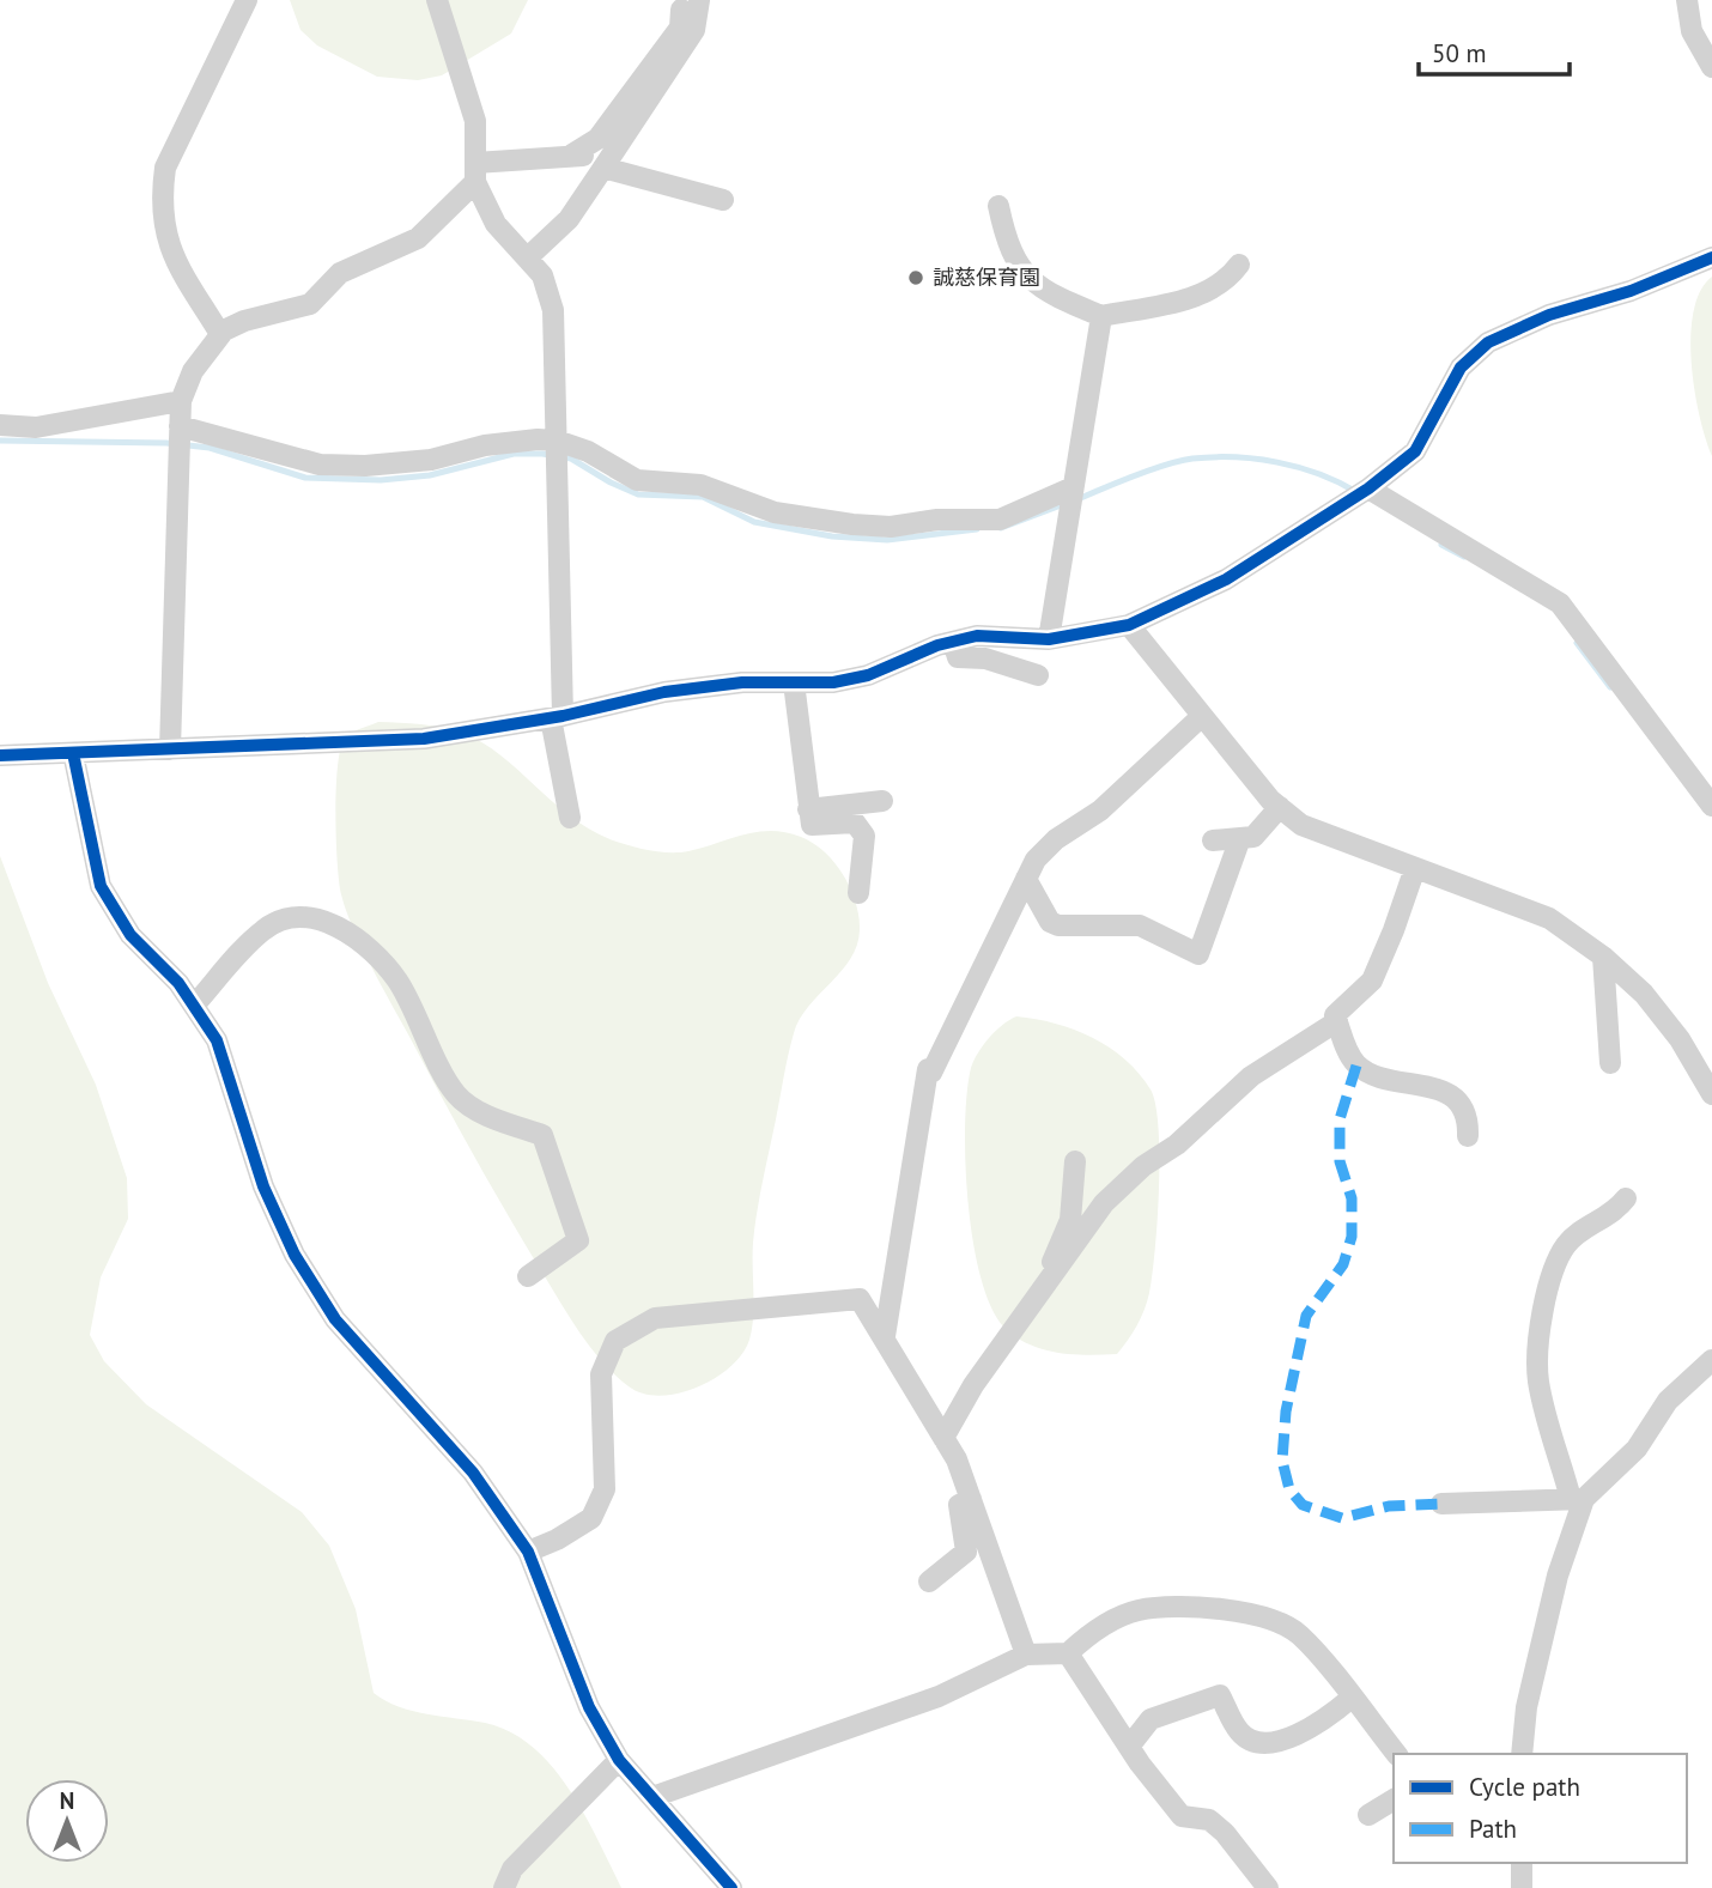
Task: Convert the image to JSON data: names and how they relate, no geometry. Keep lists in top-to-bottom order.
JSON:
{
  "places": ["誠慈保育園"],
  "legend": ["Cycle path", "Path"],
  "scale_bar": "50 m",
  "north": "top"
}
